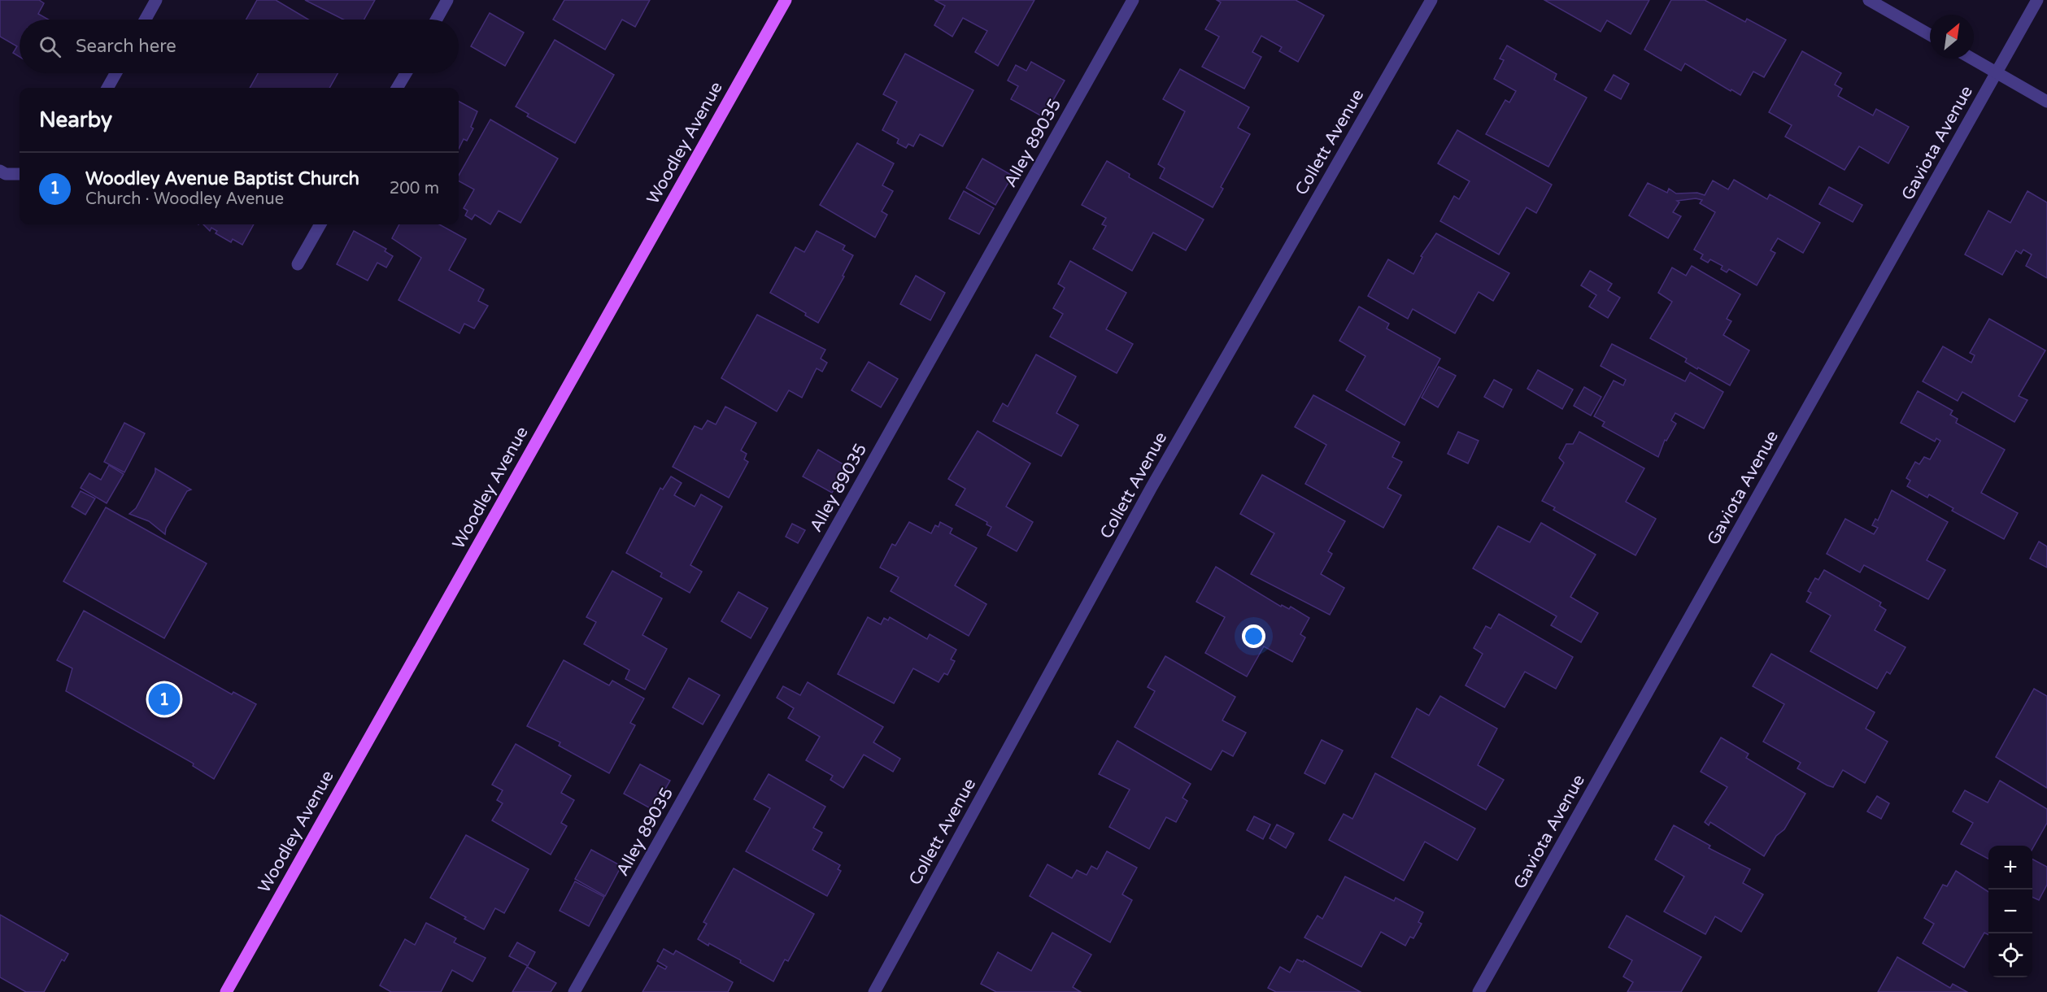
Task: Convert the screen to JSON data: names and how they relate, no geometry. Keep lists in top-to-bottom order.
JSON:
{
  "streets": {
    "main road": ["Woodley Avenue"],
    "street": ["Collett Avenue", "Alley 89035", "Gaviota Avenue"]
  },
  "north": "top right",
  "page": {
    "search": "Search here",
    "heading": "Nearby",
    "list": [
      {
        "mark": "1",
        "name": "Woodley Avenue Baptist Church",
        "note": "Church · Woodley Avenue",
        "value": "200 m"
      }
    ],
    "pins": "1",
    "map_buttons": ["+", "−"]
  }
}
